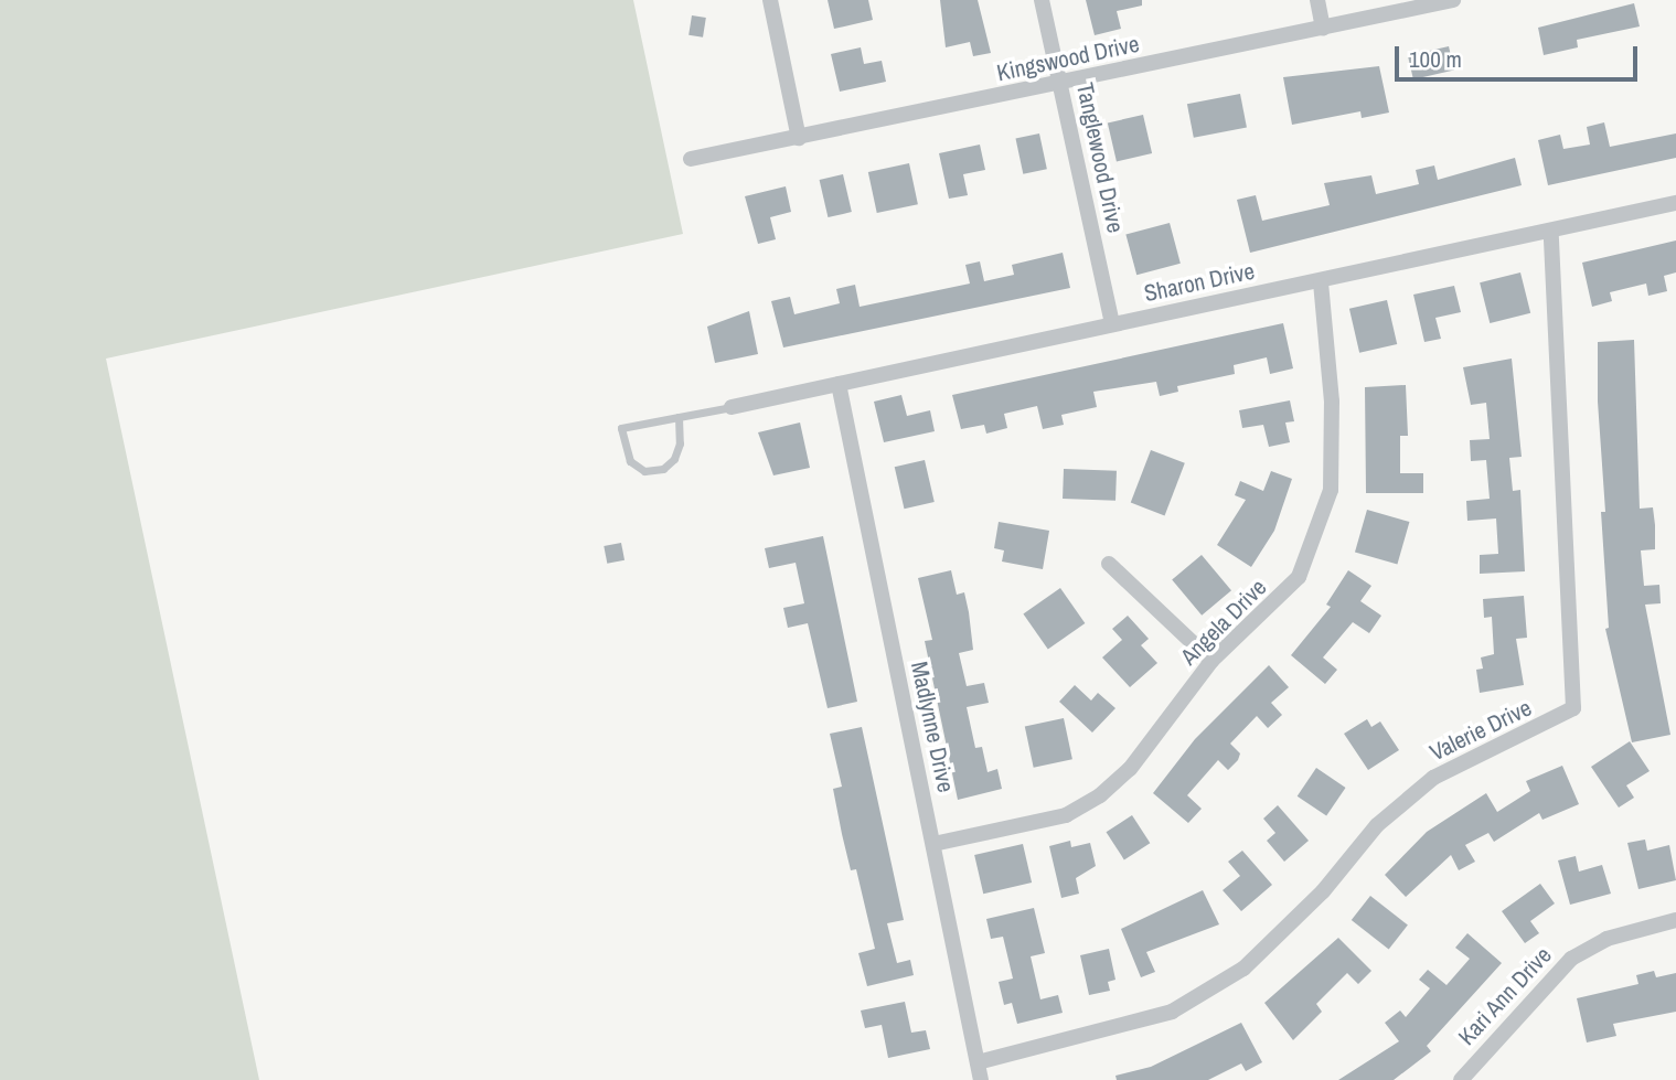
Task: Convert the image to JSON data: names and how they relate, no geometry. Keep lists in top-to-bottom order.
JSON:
{
  "streets": {
    "street": [
      "Kingswood Drive",
      "Tanglewood Drive",
      "Sharon Drive",
      "Angela Drive",
      "Madlynne Drive",
      "Valerie Drive",
      "Kari Ann Drive"
    ]
  },
  "crossings": [
    ["Kingswood Drive", "Tanglewood Drive"],
    ["Tanglewood Drive", "Sharon Drive"],
    ["Sharon Drive", "Angela Drive"],
    ["Sharon Drive", "Madlynne Drive"],
    ["Sharon Drive", "Valerie Drive"],
    ["Angela Drive", "Madlynne Drive"],
    ["Madlynne Drive", "Valerie Drive"]
  ],
  "scale_bar": "100 m"
}
